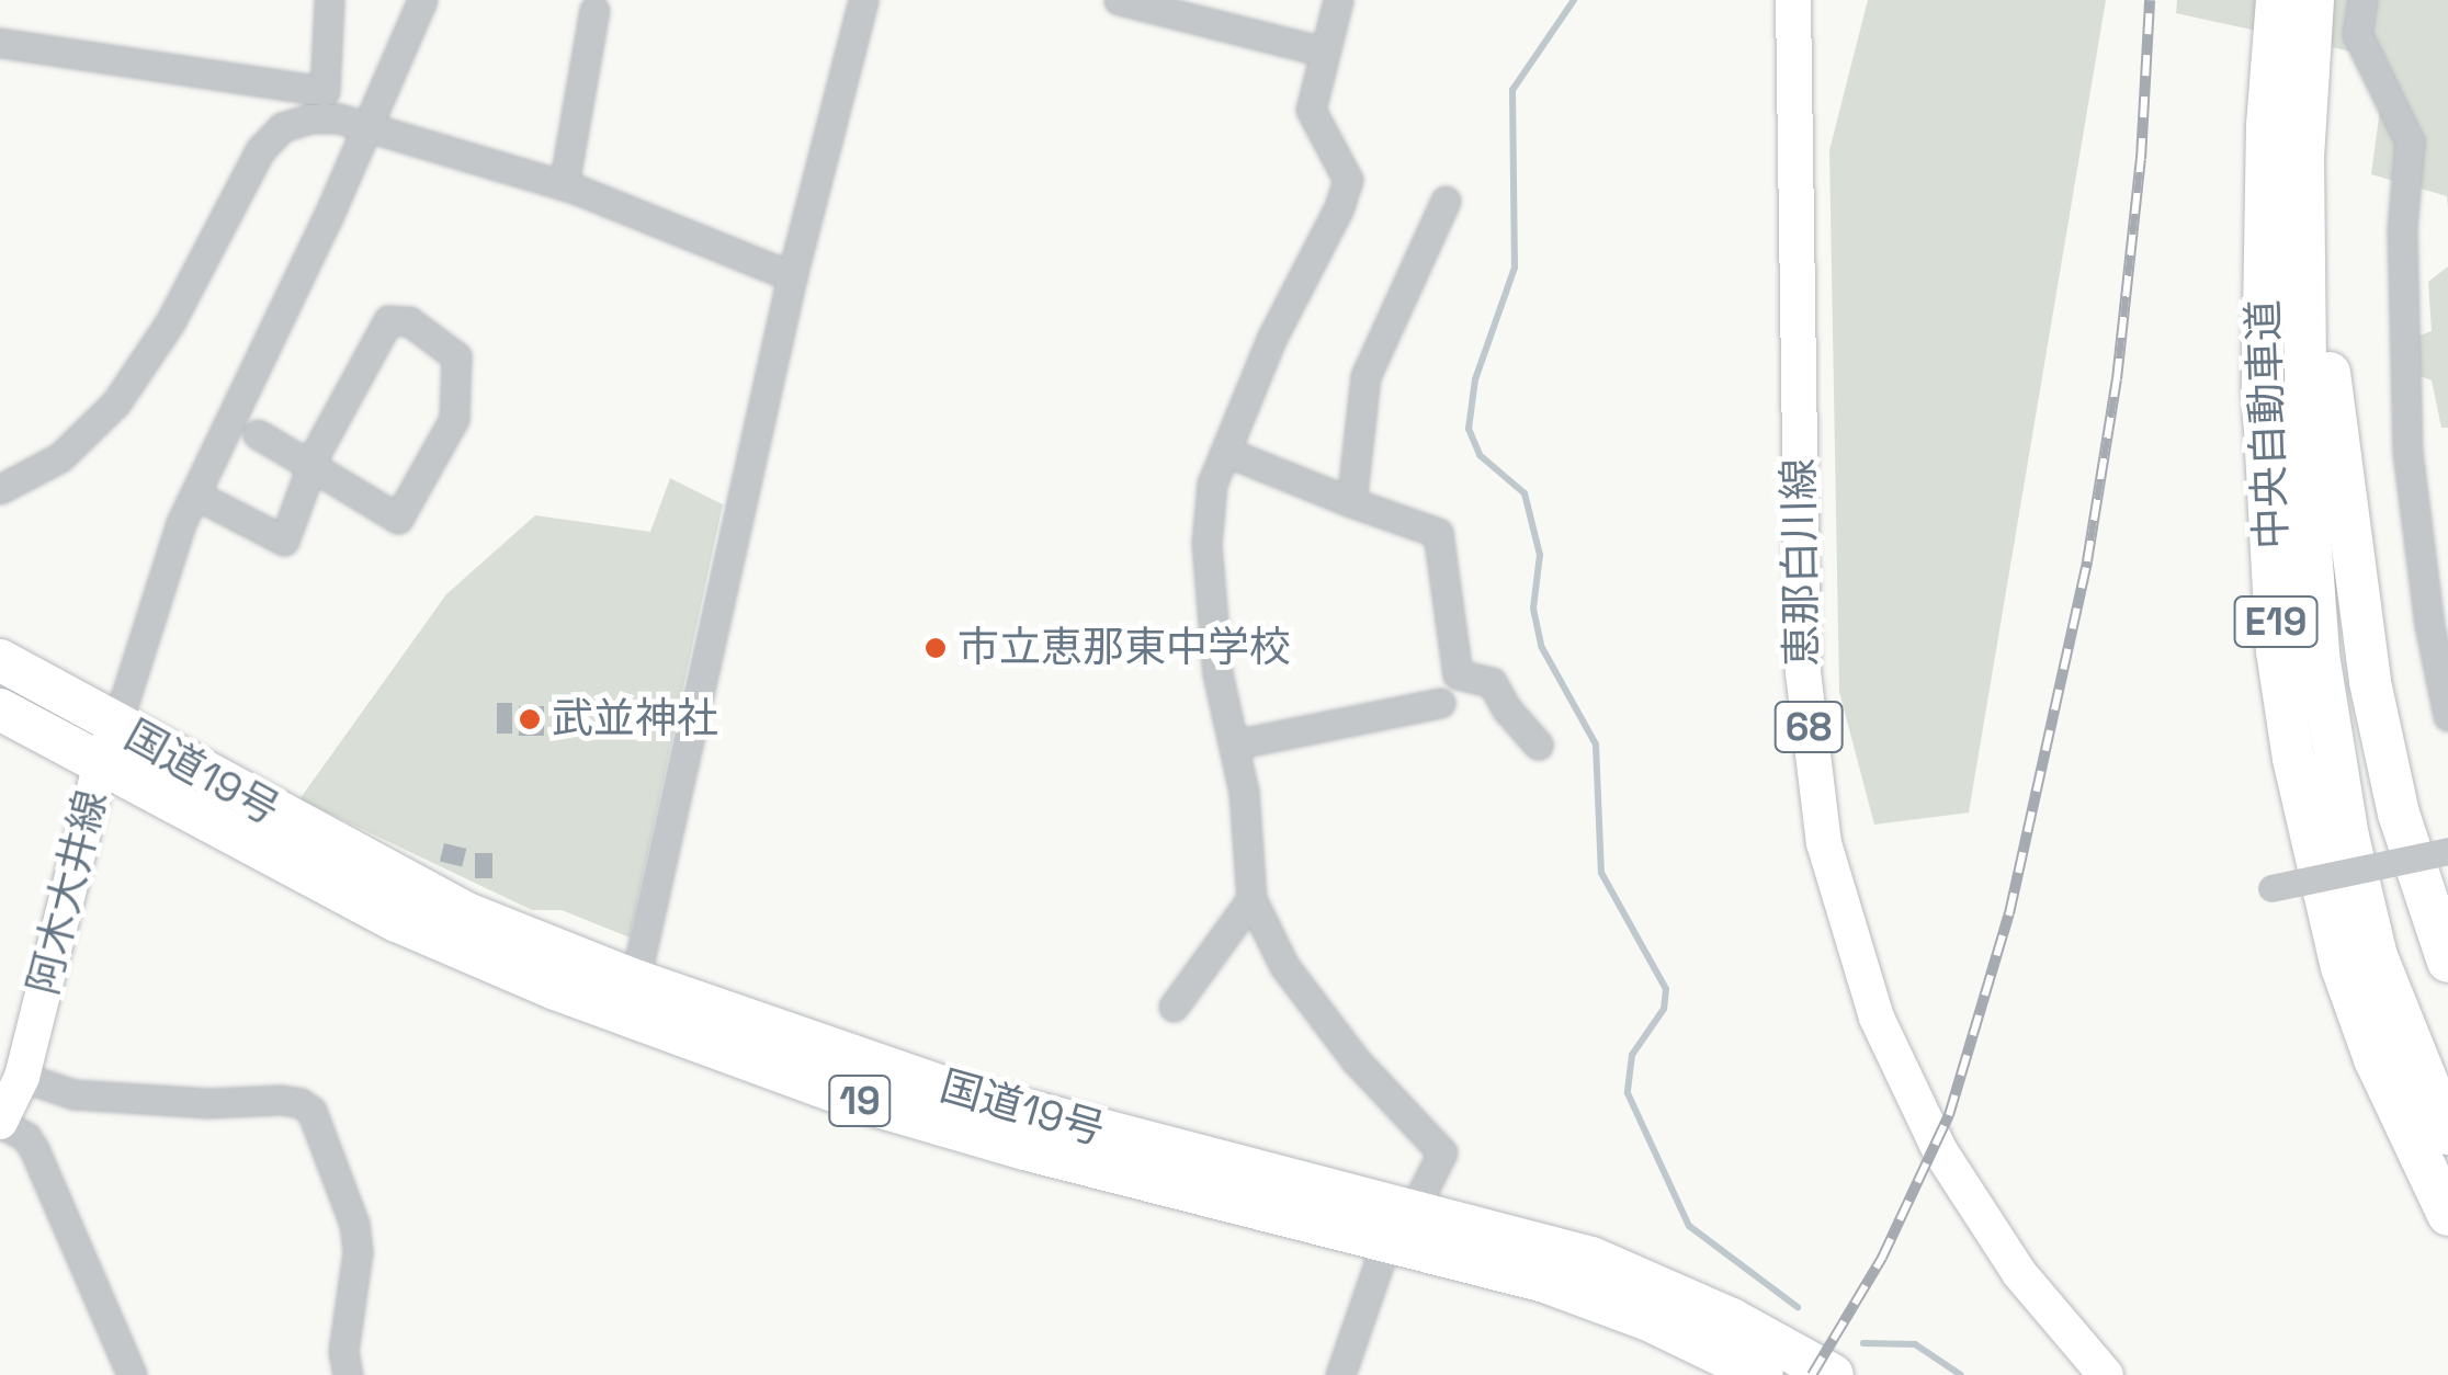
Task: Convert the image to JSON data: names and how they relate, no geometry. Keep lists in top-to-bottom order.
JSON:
{
  "streets": {
    "highway": [
      "中央自動車道",
      "E19",
      "国道19号",
      "19"
    ],
    "main road": ["恵那白川線", "68", "阿木大井線"]
  },
  "crossings": [
    ["国道19号", "阿木大井線"]
  ],
  "places": ["市立恵那東中学校", "武並神社"]
}
